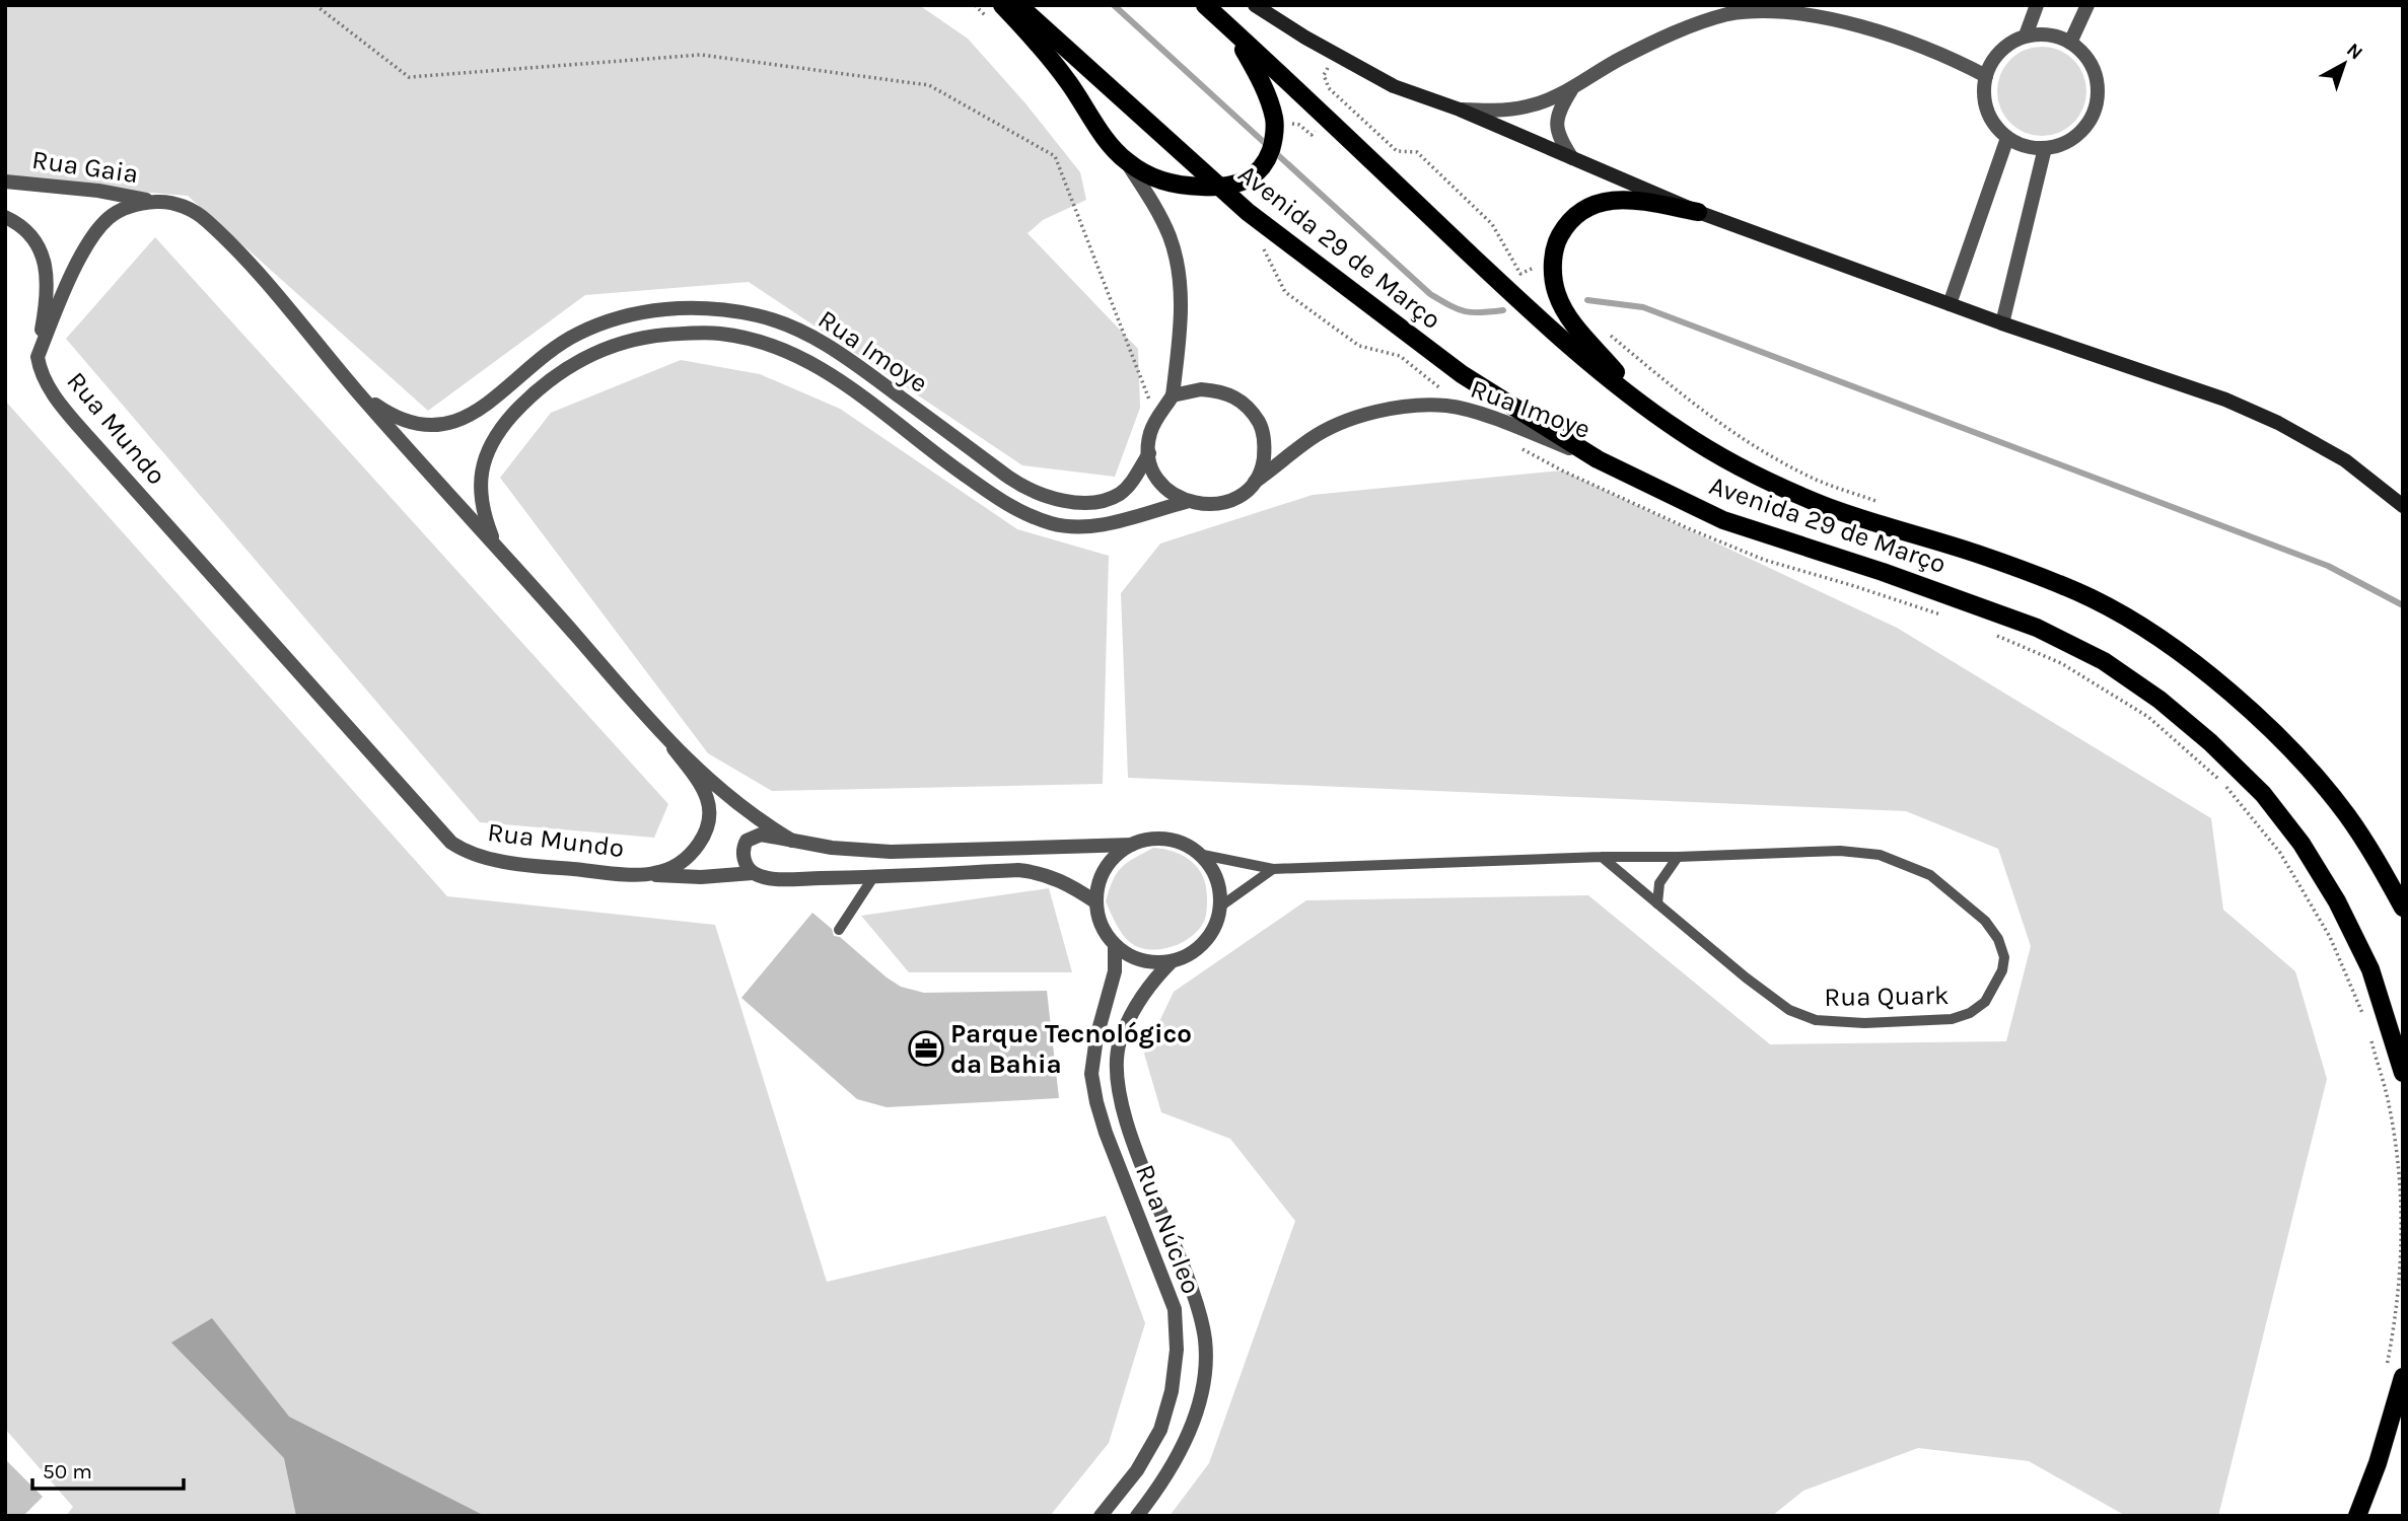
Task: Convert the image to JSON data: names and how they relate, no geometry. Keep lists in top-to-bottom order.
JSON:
{
  "streets": {
    "main road": ["Avenida 29 de Março"],
    "street": [
      "Rua Gaia",
      "Rua Imoye",
      "Rua Mundo",
      "Rua Núcleo"
    ],
    "lane": ["Rua Quark"]
  },
  "crossings": [
    ["Rua Gaia", "Rua Mundo"],
    ["Avenida 29 de Março", "Rua Imoye"],
    ["Rua Imoye", "Rua Mundo"],
    ["Rua Quark", "Rua Núcleo"]
  ],
  "places": {
    "office": ["Parque Tecnológico da Bahia"]
  },
  "scale_bar": "50 m",
  "north": "top right"
}
